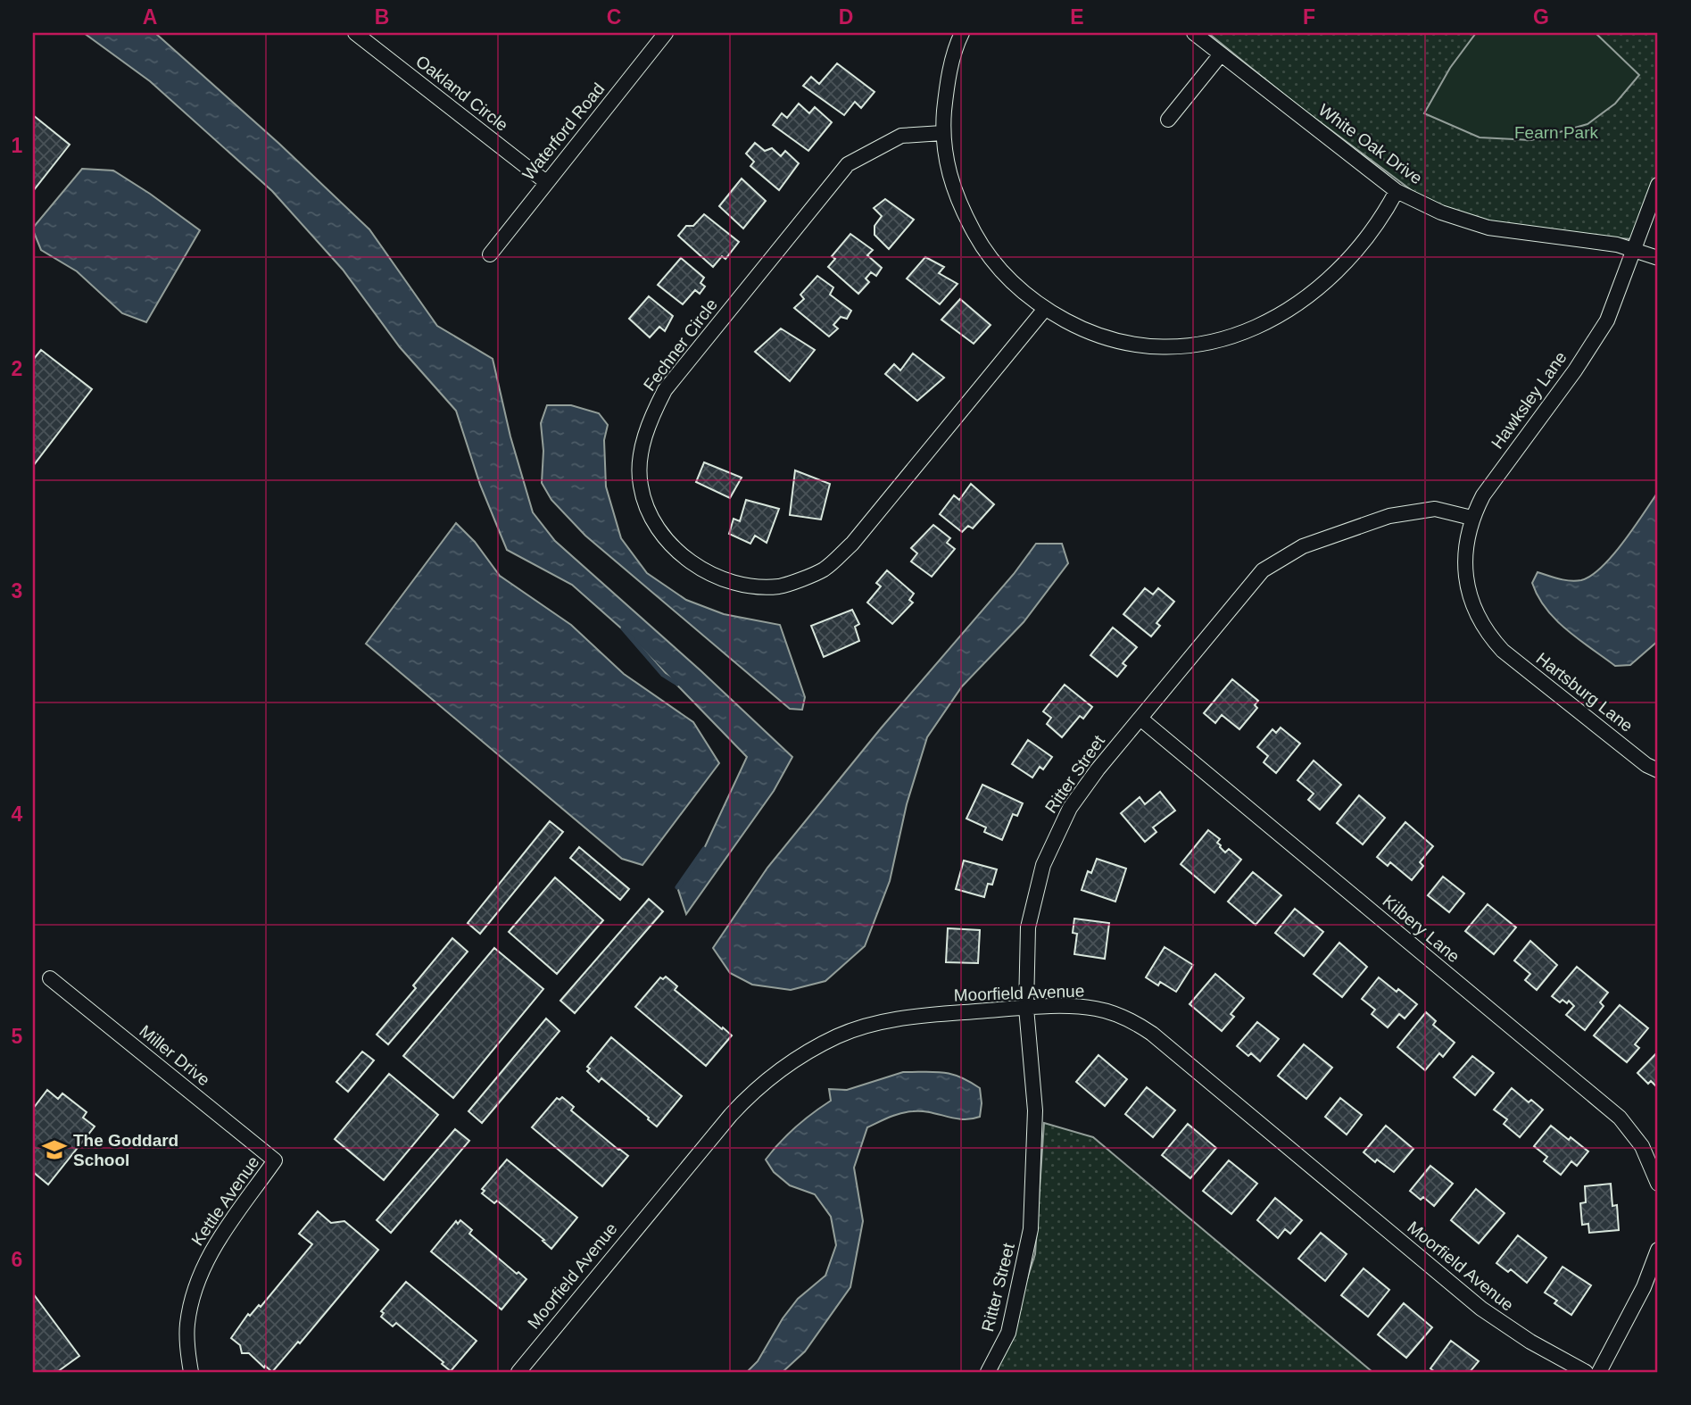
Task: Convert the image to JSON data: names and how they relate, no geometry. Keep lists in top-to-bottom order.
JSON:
{
  "streets": {
    "street": [
      "Oakland Circle",
      "Waterford Road",
      "White Oak Drive",
      "Fechner Circle",
      "Hawksley Lane",
      "Hartsburg Lane",
      "Ritter Street",
      "Kilbery Lane",
      "Moorfield Avenue",
      "Miller Drive",
      "Kettle Avenue"
    ]
  },
  "crossings": [
    ["Oakland Circle", "Waterford Road"],
    ["White Oak Drive", "Hawksley Lane"],
    ["Hawksley Lane", "Hartsburg Lane"],
    ["Hawksley Lane", "Ritter Street"],
    ["Ritter Street", "Kilbery Lane"],
    ["Ritter Street", "Moorfield Avenue"],
    ["Miller Drive", "Kettle Avenue"]
  ],
  "parks": ["Fearn Park"],
  "places": {
    "school or university": ["The Goddard School"]
  },
  "grid": {
    "columns": [
      "A",
      "B",
      "C",
      "D",
      "E",
      "F",
      "G"
    ],
    "rows": [
      "1",
      "2",
      "3",
      "4",
      "5",
      "6"
    ]
  }
}
